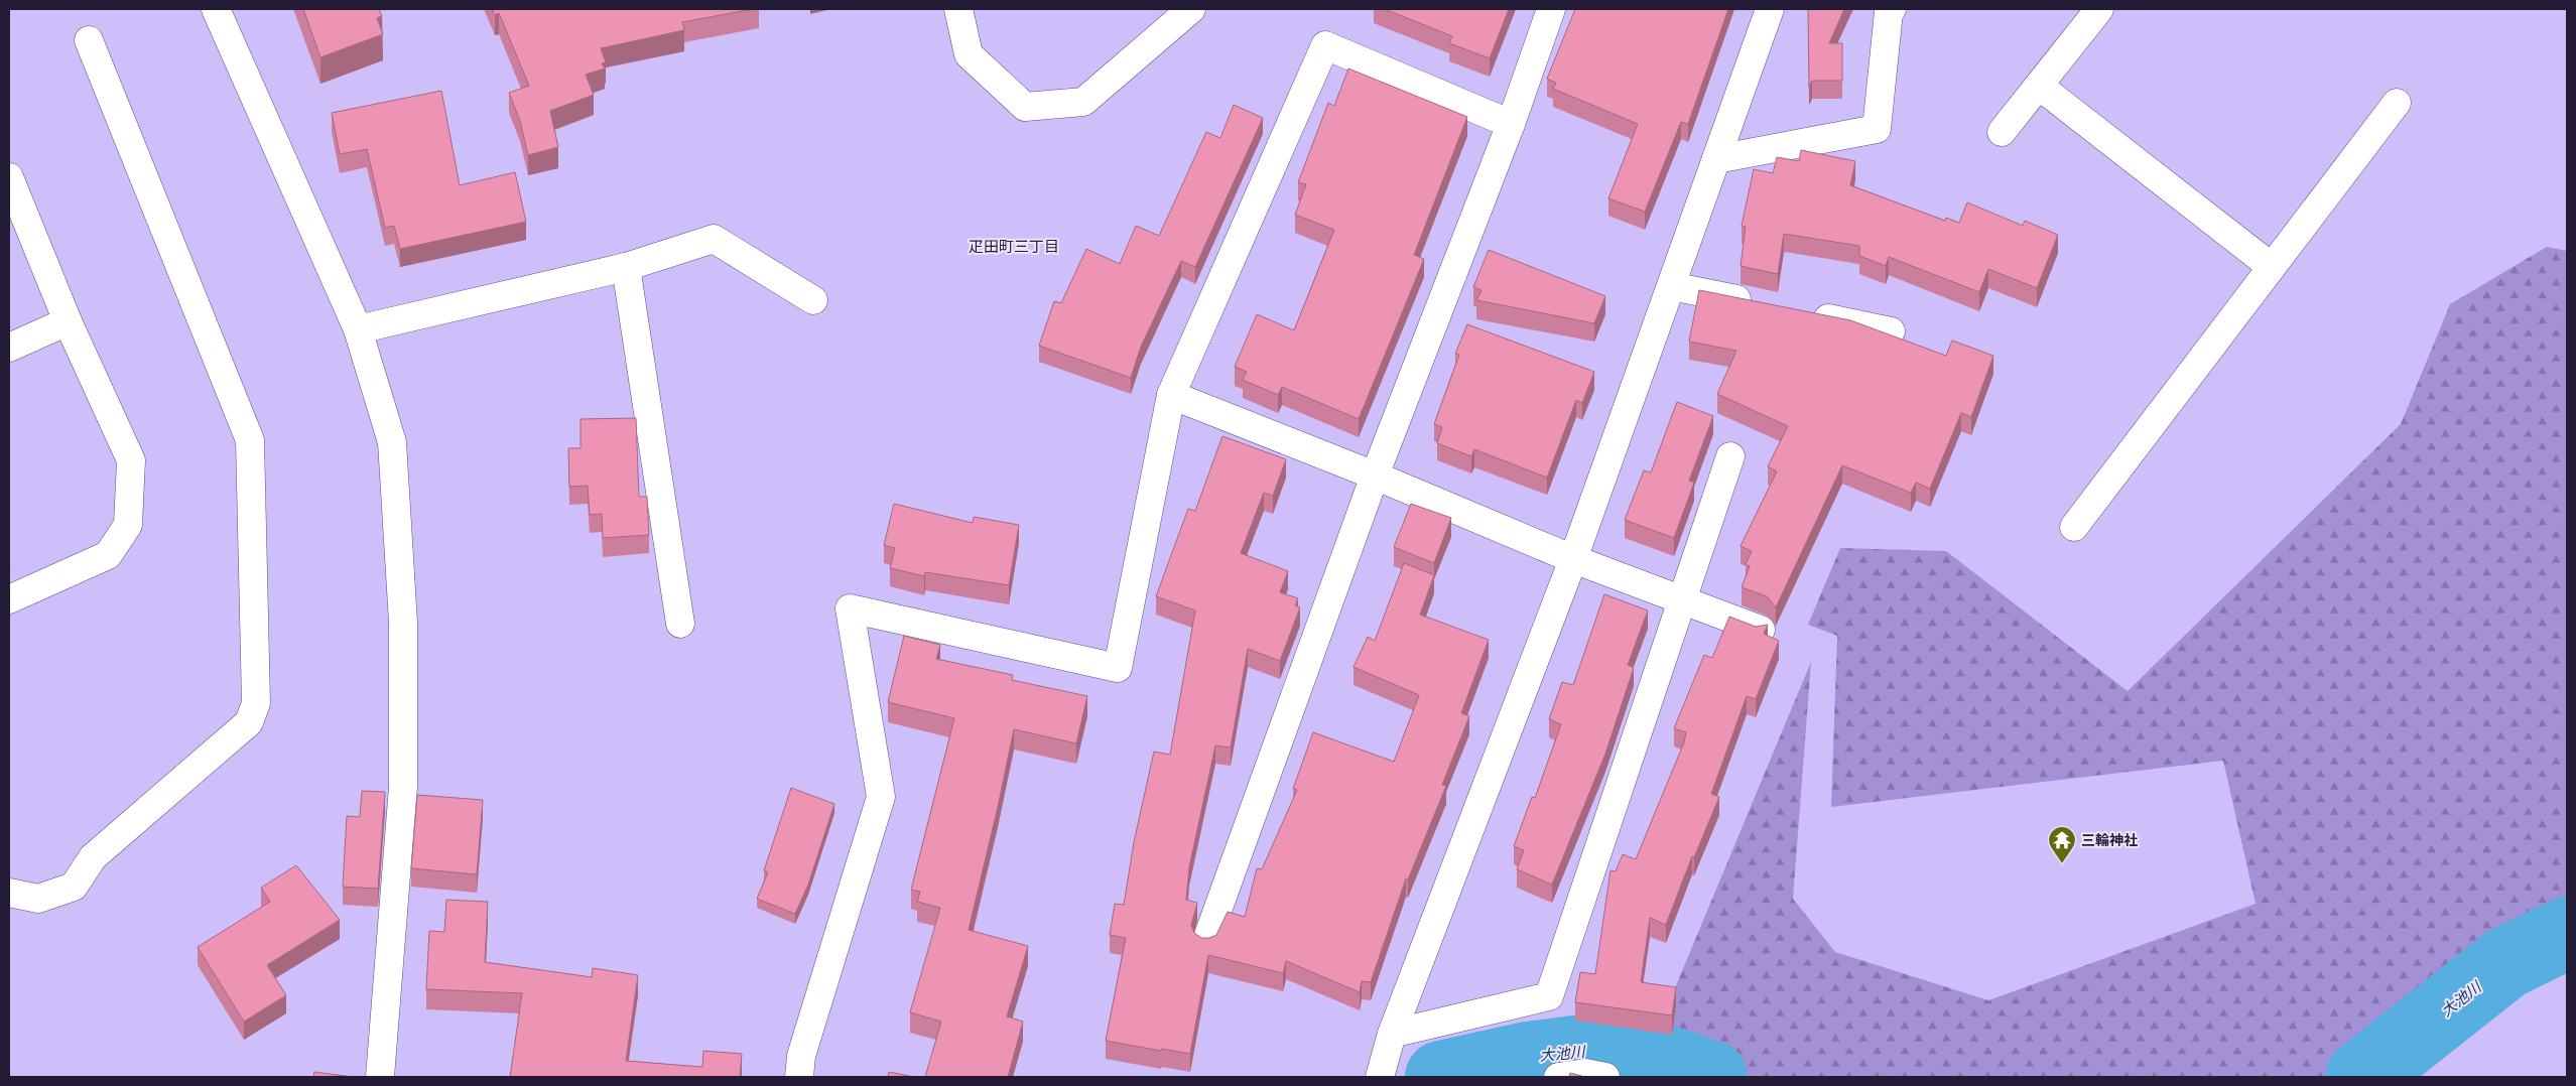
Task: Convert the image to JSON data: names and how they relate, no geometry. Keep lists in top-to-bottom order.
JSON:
{
  "districts": ["疋田町三丁目"],
  "water": ["大池川"],
  "places": {
    "temple": ["三輪神社"]
  }
}
